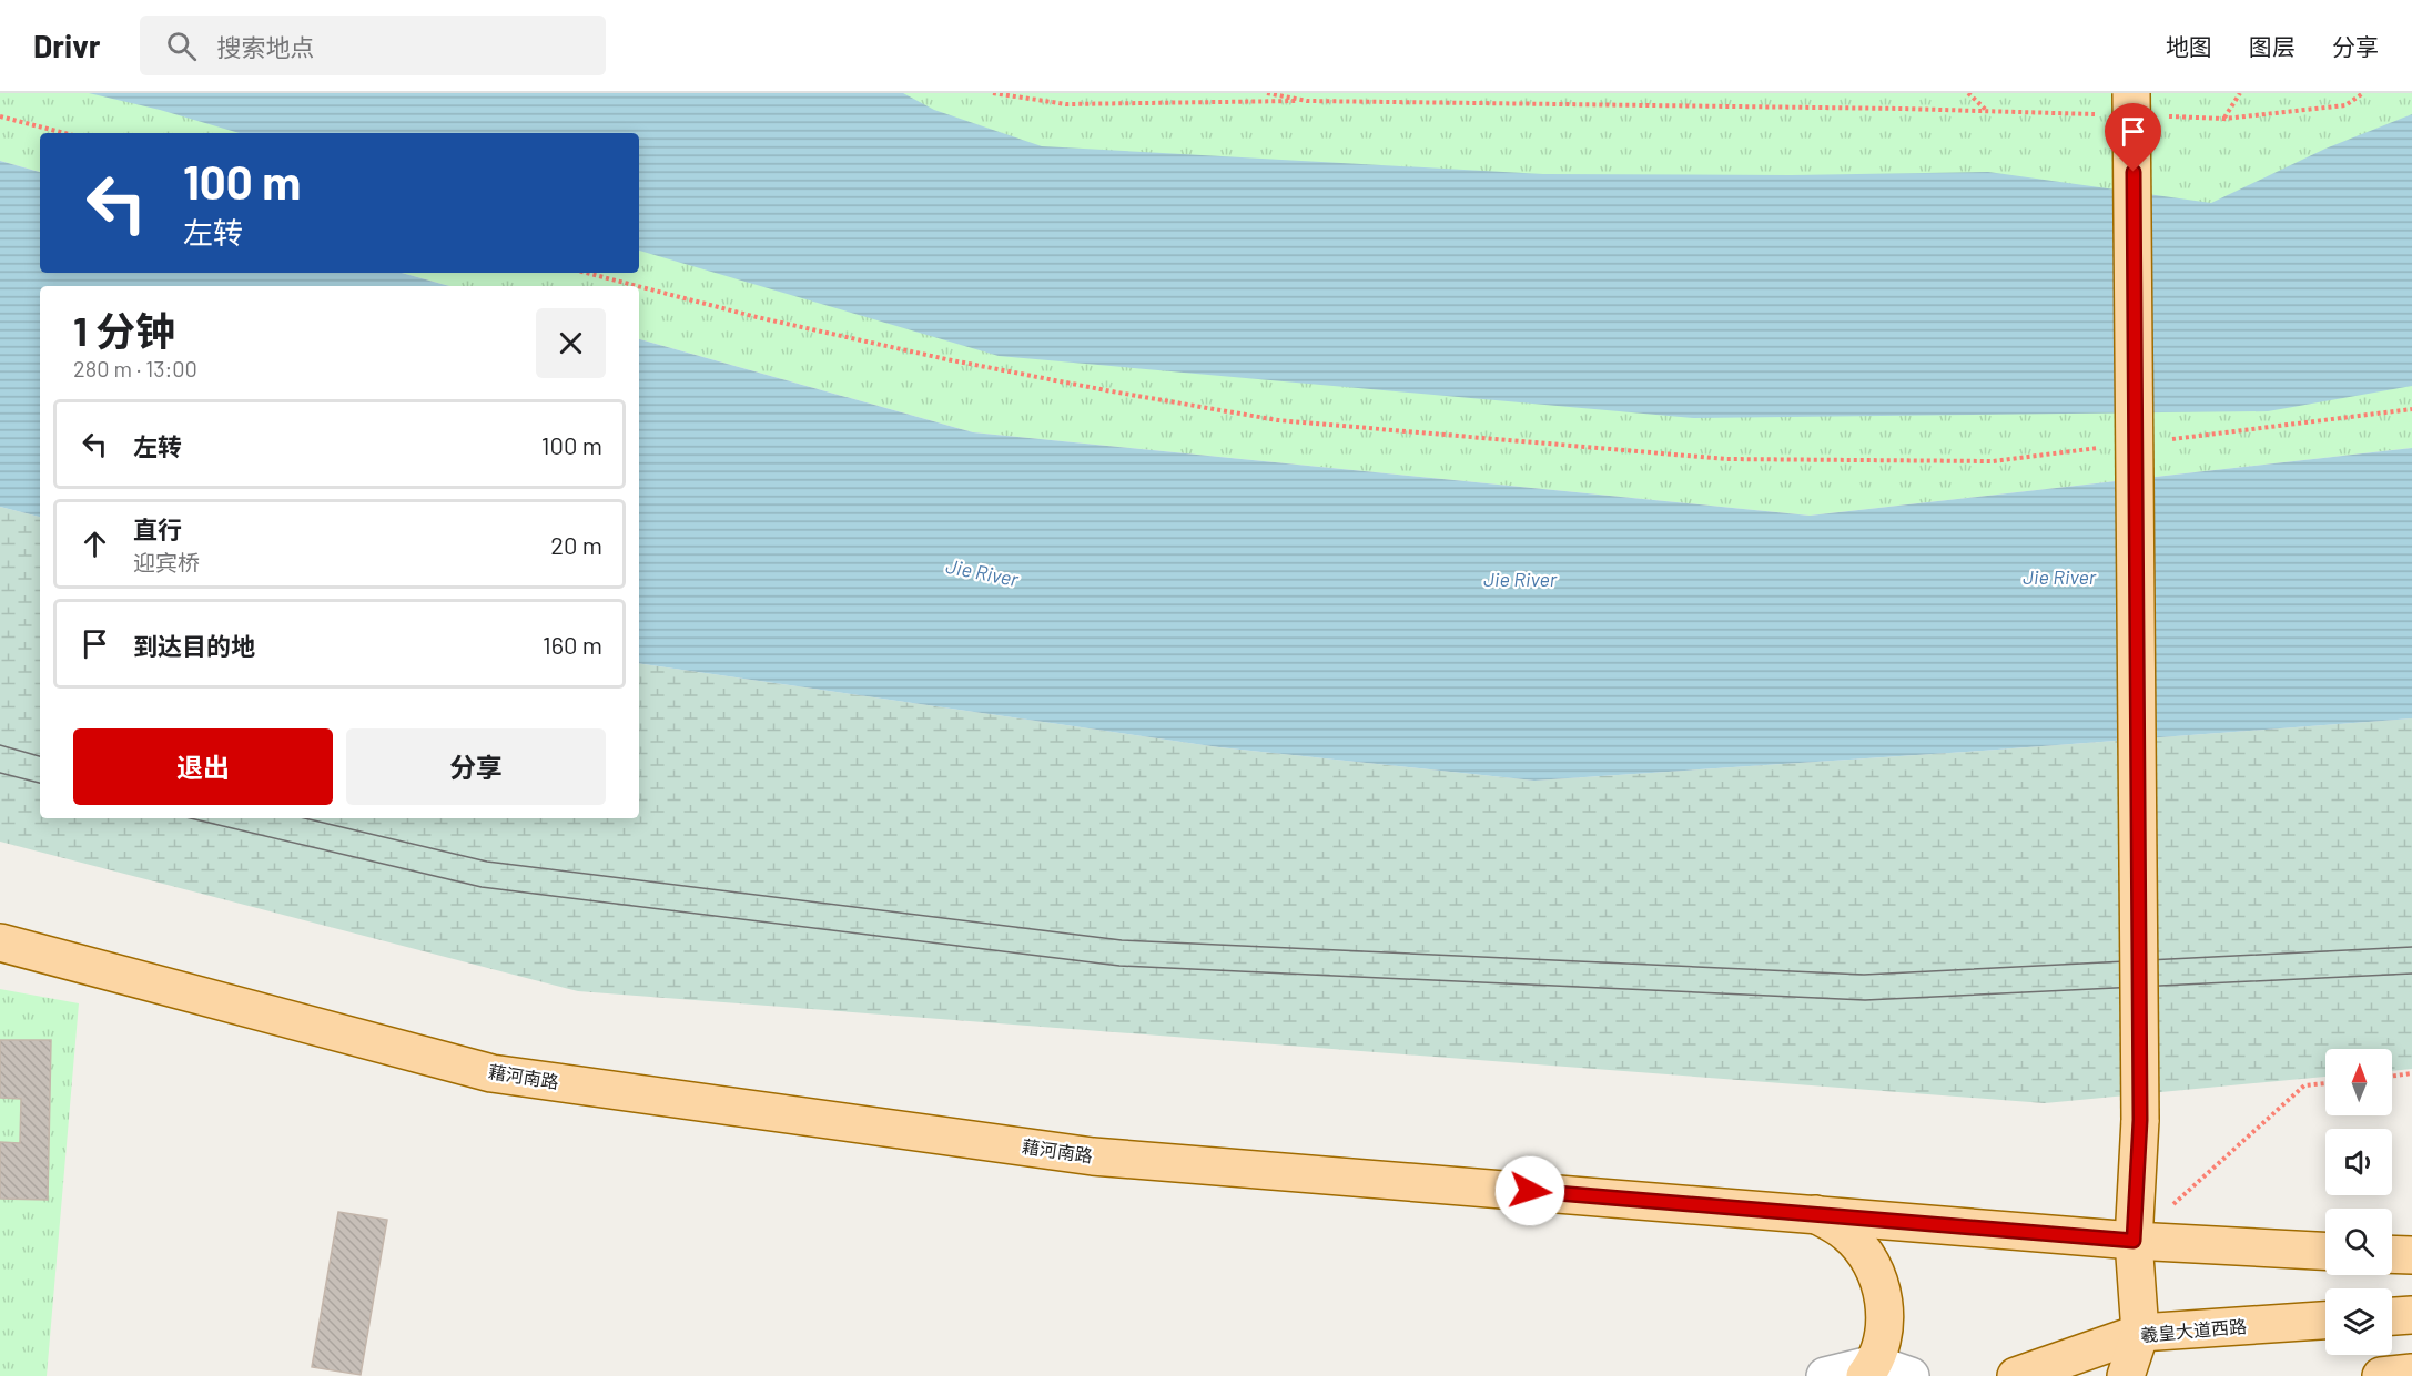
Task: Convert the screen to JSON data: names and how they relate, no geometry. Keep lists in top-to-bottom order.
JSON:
{
  "streets": {
    "main road": ["藉河南路", "羲皇大道西路"]
  },
  "water": ["Jie River"],
  "north": "top",
  "page": {
    "header": "Drivr",
    "search": "搜索地点",
    "nav": ["地图", "图层", "分享"],
    "turn": ["100 m", "左转"],
    "heading": ["1 分钟", "280 m · 13:00"],
    "list": [
      {
        "name": "左转",
        "value": "100 m"
      },
      {
        "name": "直行",
        "note": "迎宾桥",
        "value": "20 m"
      },
      {
        "name": "到达目的地",
        "value": "160 m"
      }
    ],
    "buttons": ["退出", "分享"]
  }
}
